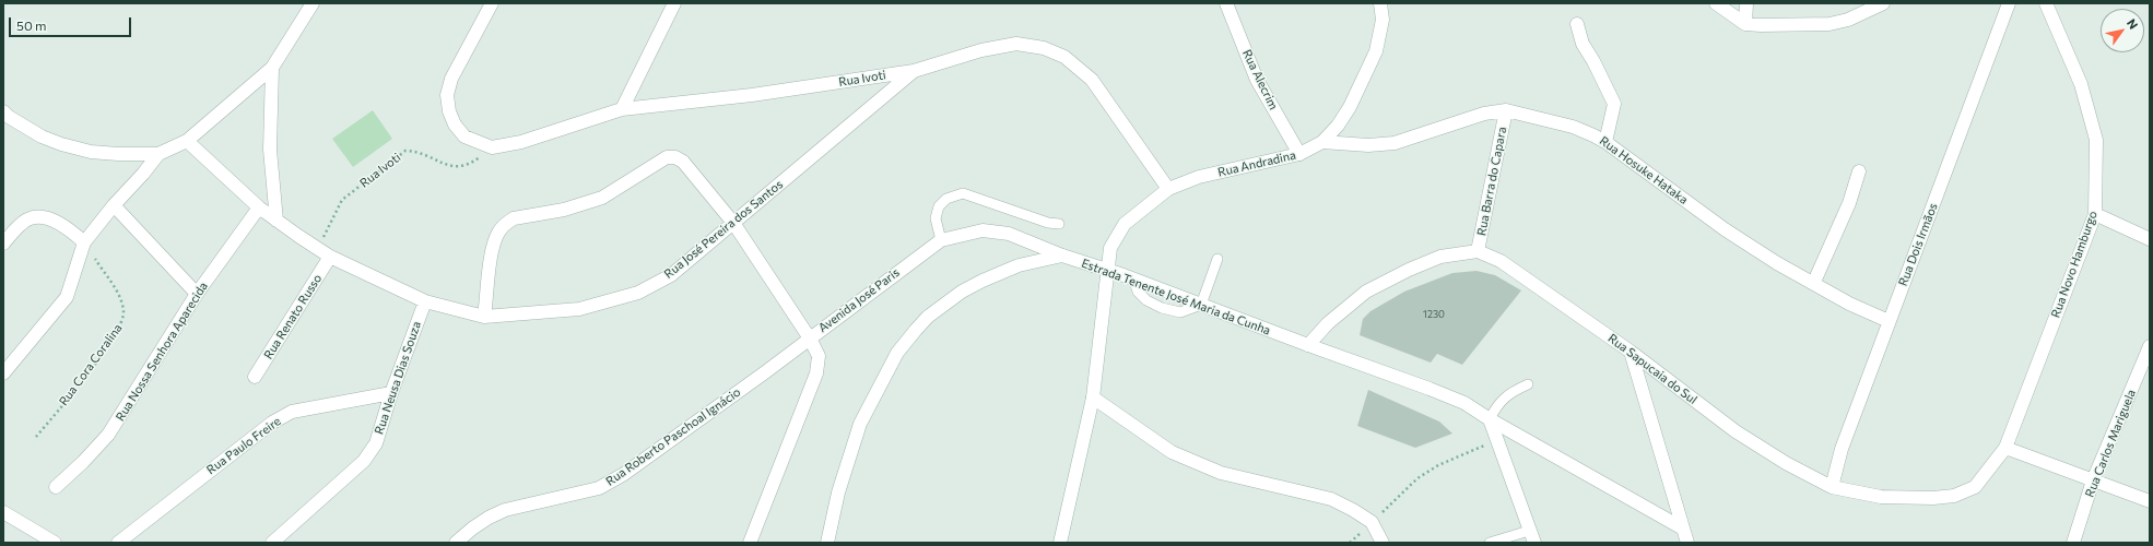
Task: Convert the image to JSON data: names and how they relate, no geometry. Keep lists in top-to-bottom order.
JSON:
{
  "streets": {
    "street": [
      "Rua Ivoti",
      "Rua Alecrim",
      "Rua Andradina",
      "Rua Hosuke Hataka",
      "Rua Barra do Capara",
      "Rua José Pereira dos Santos",
      "Rua Dois Irmãos",
      "Rua Novo Hamburgo",
      "Estrada Tenente José Maria da Cunha",
      "Avenida José Paris",
      "Rua Renato Russo",
      "Rua Nossa Senhora Aparecida",
      "Rua Sapucaia do Sul",
      "Rua Neusa Dias Souza",
      "Rua Roberto Paschoal Ignácio",
      "Rua Carlos Mariguela",
      "Rua Paulo Freire"
    ],
    "path": ["Rua Cora Coralina"]
  },
  "crossings": [
    ["Rua Ivoti", "Rua Andradina"],
    ["Rua Ivoti", "Rua José Pereira dos Santos"],
    ["Rua Alecrim", "Rua Andradina"],
    ["Rua Andradina", "Rua Hosuke Hataka"],
    ["Rua Andradina", "Estrada Tenente José Maria da Cunha"],
    ["Rua Hosuke Hataka", "Rua Barra do Capara"],
    ["Rua Hosuke Hataka", "Rua Dois Irmãos"],
    ["Rua Barra do Capara", "Rua Sapucaia do Sul"],
    ["Rua José Pereira dos Santos", "Rua Renato Russo"],
    ["Rua José Pereira dos Santos", "Rua Nossa Senhora Aparecida"],
    ["Rua José Pereira dos Santos", "Rua Neusa Dias Souza"],
    ["Rua Dois Irmãos", "Rua Sapucaia do Sul"],
    ["Rua Novo Hamburgo", "Rua Sapucaia do Sul"],
    ["Estrada Tenente José Maria da Cunha", "Avenida José Paris"],
    ["Avenida José Paris", "Rua Roberto Paschoal Ignácio"],
    ["Rua Neusa Dias Souza", "Rua Paulo Freire"]
  ],
  "house_numbers": ["1230"],
  "scale_bar": "50 m",
  "north": "top right"
}
